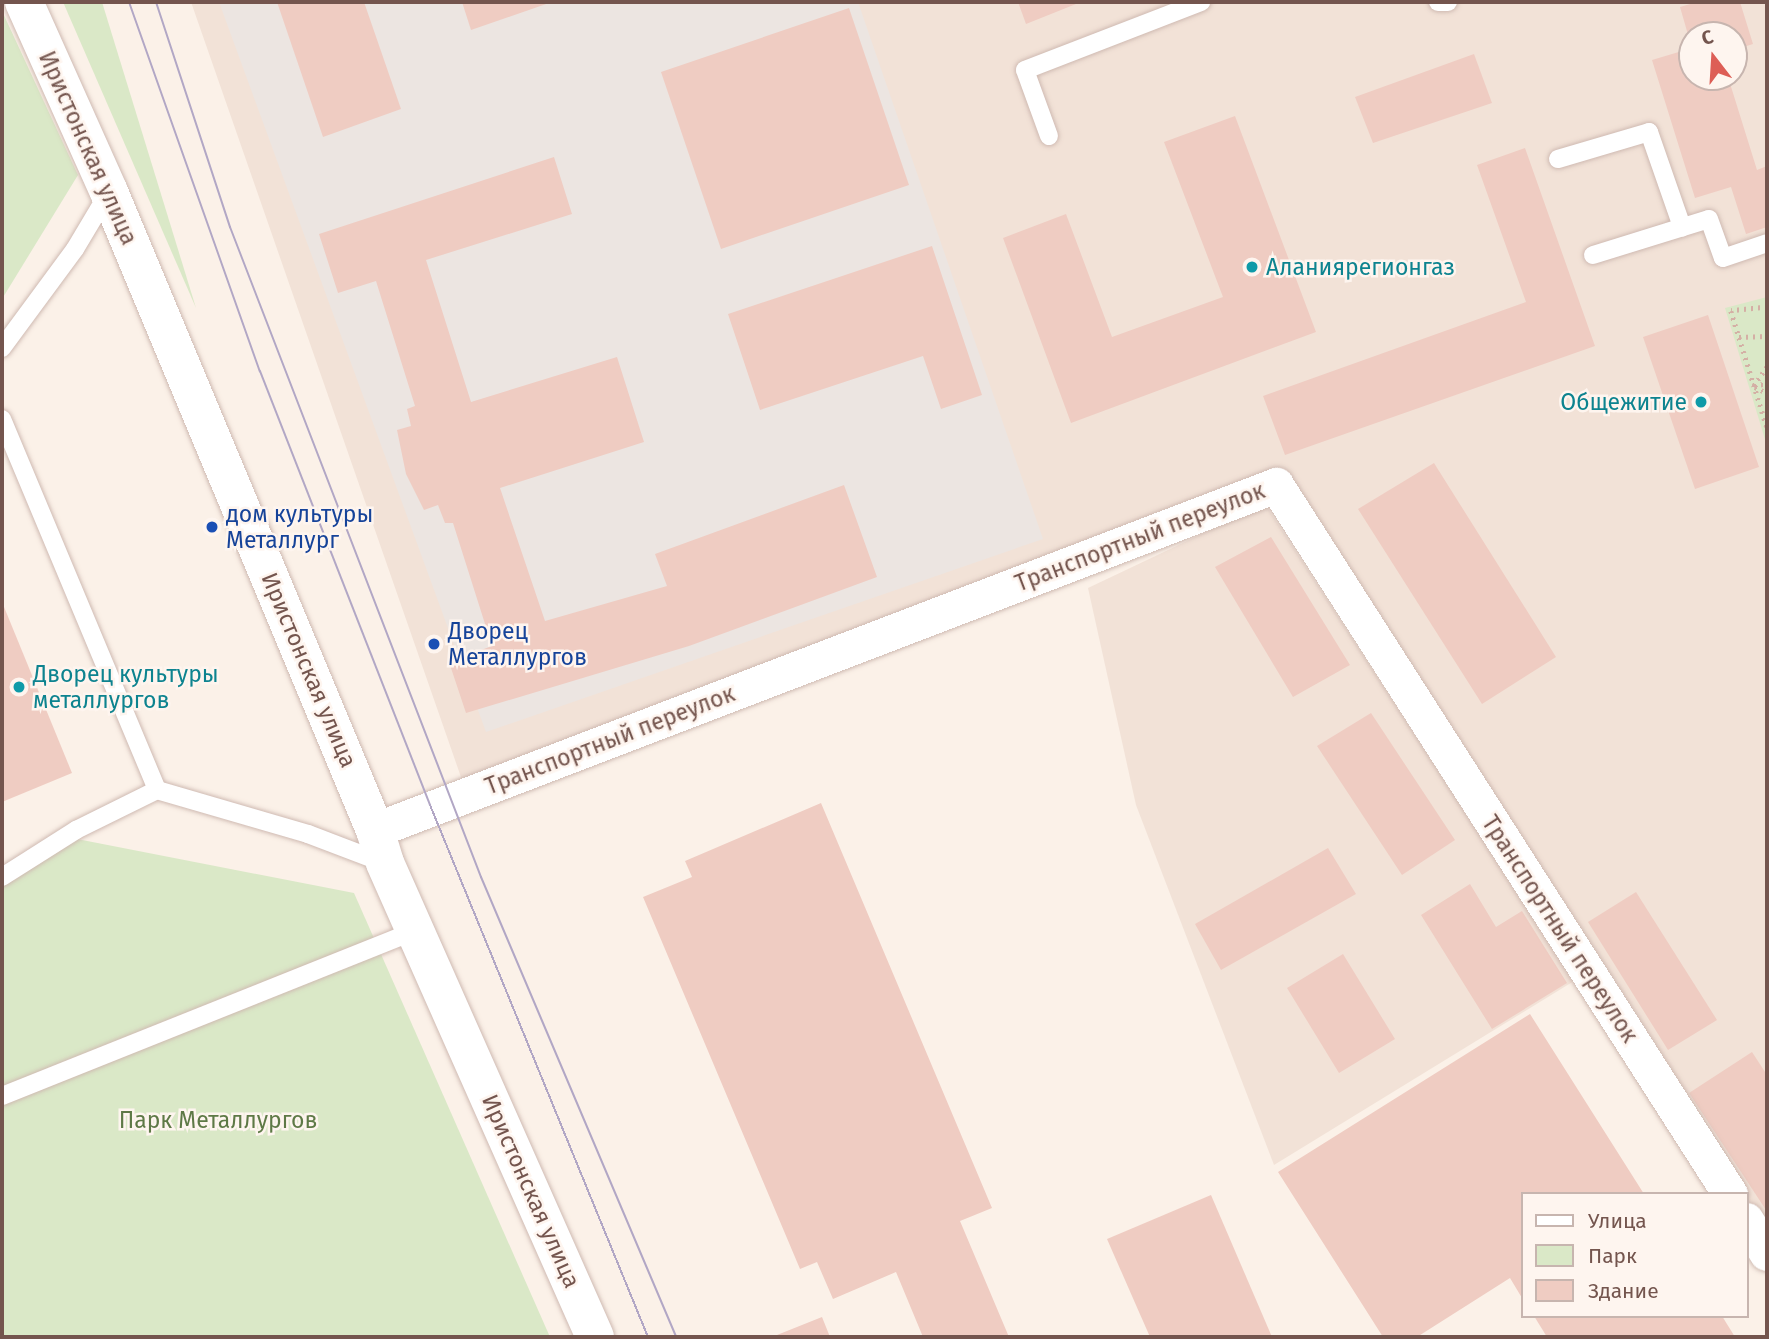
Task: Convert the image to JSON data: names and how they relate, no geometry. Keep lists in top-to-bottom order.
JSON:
{
  "streets": {
    "main road": ["Иристонская улица"],
    "street": ["Транспортный переулок"]
  },
  "crossings": [
    ["Иристонская улица", "Транспортный переулок"]
  ],
  "parks": ["Парк Металлургов"],
  "places": [
    "Аланиярегионгаз",
    "Общежитие",
    "дом культуры Металлург",
    "Дворец Металлургов",
    "Дворец культуры металлургов"
  ],
  "legend": ["Улица", "Парк", "Здание"],
  "north": "top"
}
